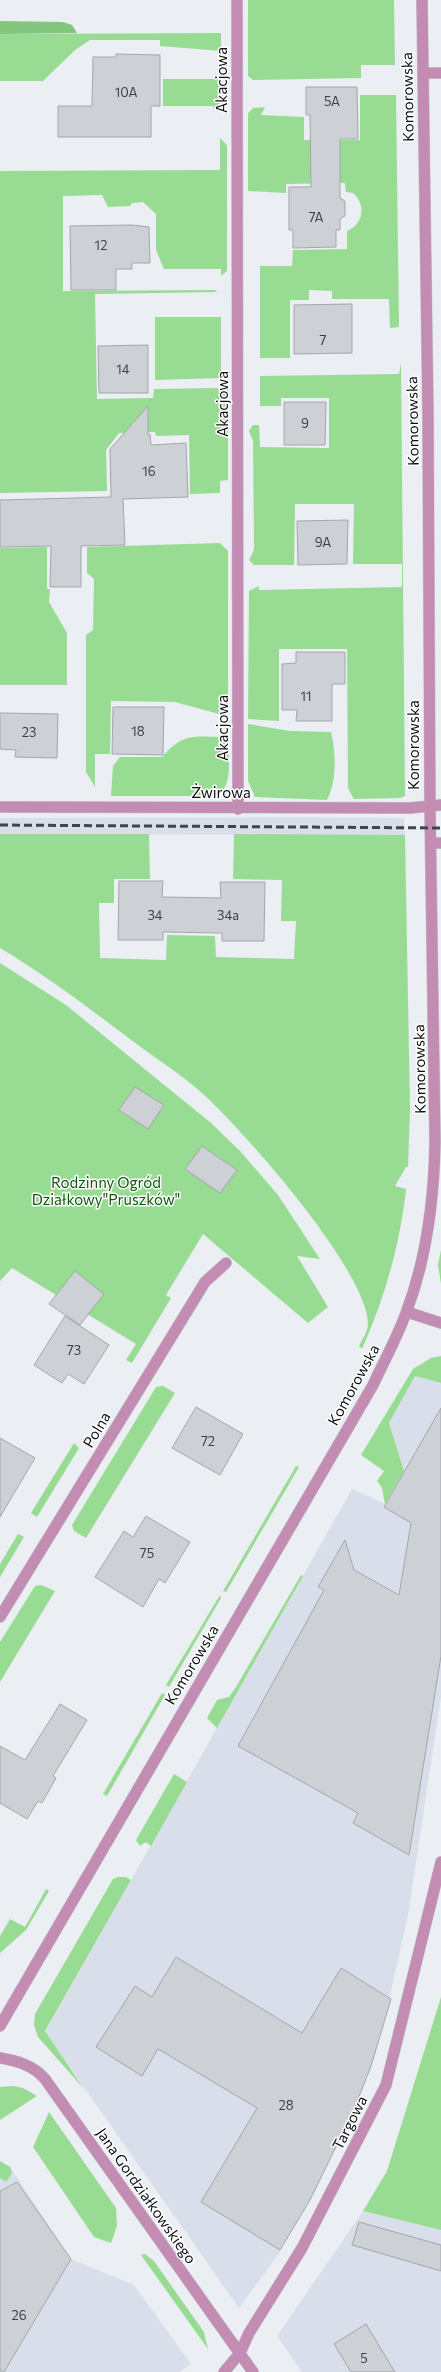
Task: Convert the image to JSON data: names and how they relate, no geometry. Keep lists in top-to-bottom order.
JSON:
{
  "streets": {
    "street": [
      "Akacjowa",
      "Komorowska",
      "Żwirowa",
      "Polna",
      "Targowa",
      "Jana Gordziałkowskiego"
    ]
  },
  "crossings": [
    ["Akacjowa", "Żwirowa"],
    ["Komorowska", "Żwirowa"],
    ["Targowa", "Jana Gordziałkowskiego"]
  ],
  "parks": ["Rodzinny Ogród Działkowy\"Pruszków\""],
  "house_numbers": [
    "10A",
    "5A",
    "7A",
    "12",
    "7",
    "14",
    "9",
    "16",
    "9A",
    "11",
    "18",
    "23",
    "34",
    "34a",
    "73",
    "72",
    "75",
    "28",
    "26",
    "5"
  ]
}
